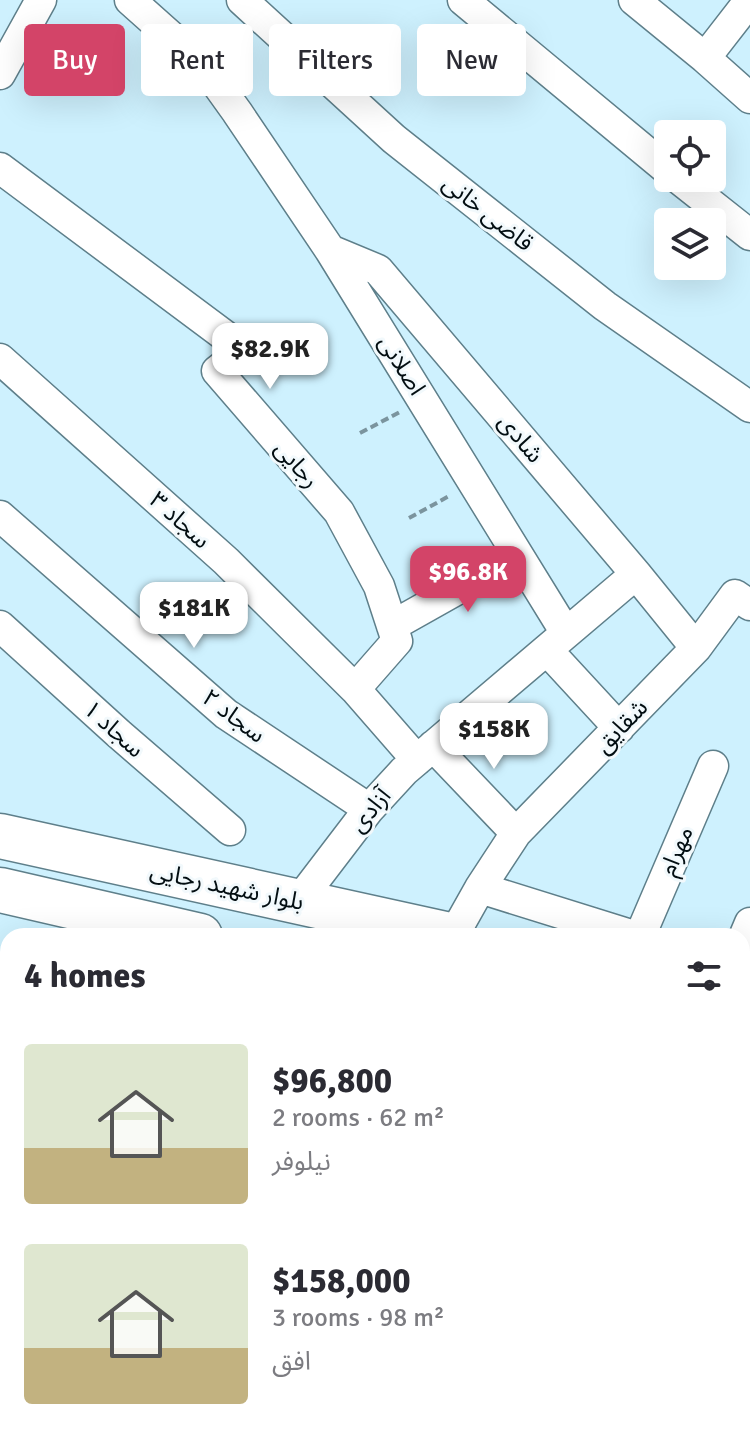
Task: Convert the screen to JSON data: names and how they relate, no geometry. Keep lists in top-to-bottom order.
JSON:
{
  "streets": {
    "highway": ["بلوار شهید رجایی"],
    "street": [
      "قاضی خانی",
      "اصلانی",
      "شادی",
      "رجایی",
      "سجاد ۳",
      "سجاد ۲",
      "شقایق",
      "سجاد ۱",
      "آزادی",
      "مهرام"
    ]
  },
  "crossings": [
    ["اصلانی", "شادی"],
    ["اصلانی", "شقایق"],
    ["اصلانی", "آزادی"],
    ["شادی", "شقایق"],
    ["شادی", "آزادی"],
    ["سجاد ۳", "شقایق"],
    ["سجاد ۳", "آزادی"],
    ["سجاد ۲", "آزادی"],
    ["آزادی", "بلوار شهید رجایی"]
  ],
  "page": {
    "chip": [
      "Buy",
      "Rent",
      "Filters",
      "New"
    ],
    "price": [
      "$82.9K",
      "$96.8K",
      "$181K",
      "$158K"
    ],
    "heading": "4 homes",
    "list": [
      {
        "name": "$96,800",
        "note": "2 rooms · 62 m² · نیلوفر"
      },
      {
        "name": "$158,000",
        "note": "3 rooms · 98 m² · افق"
      }
    ]
  }
}
